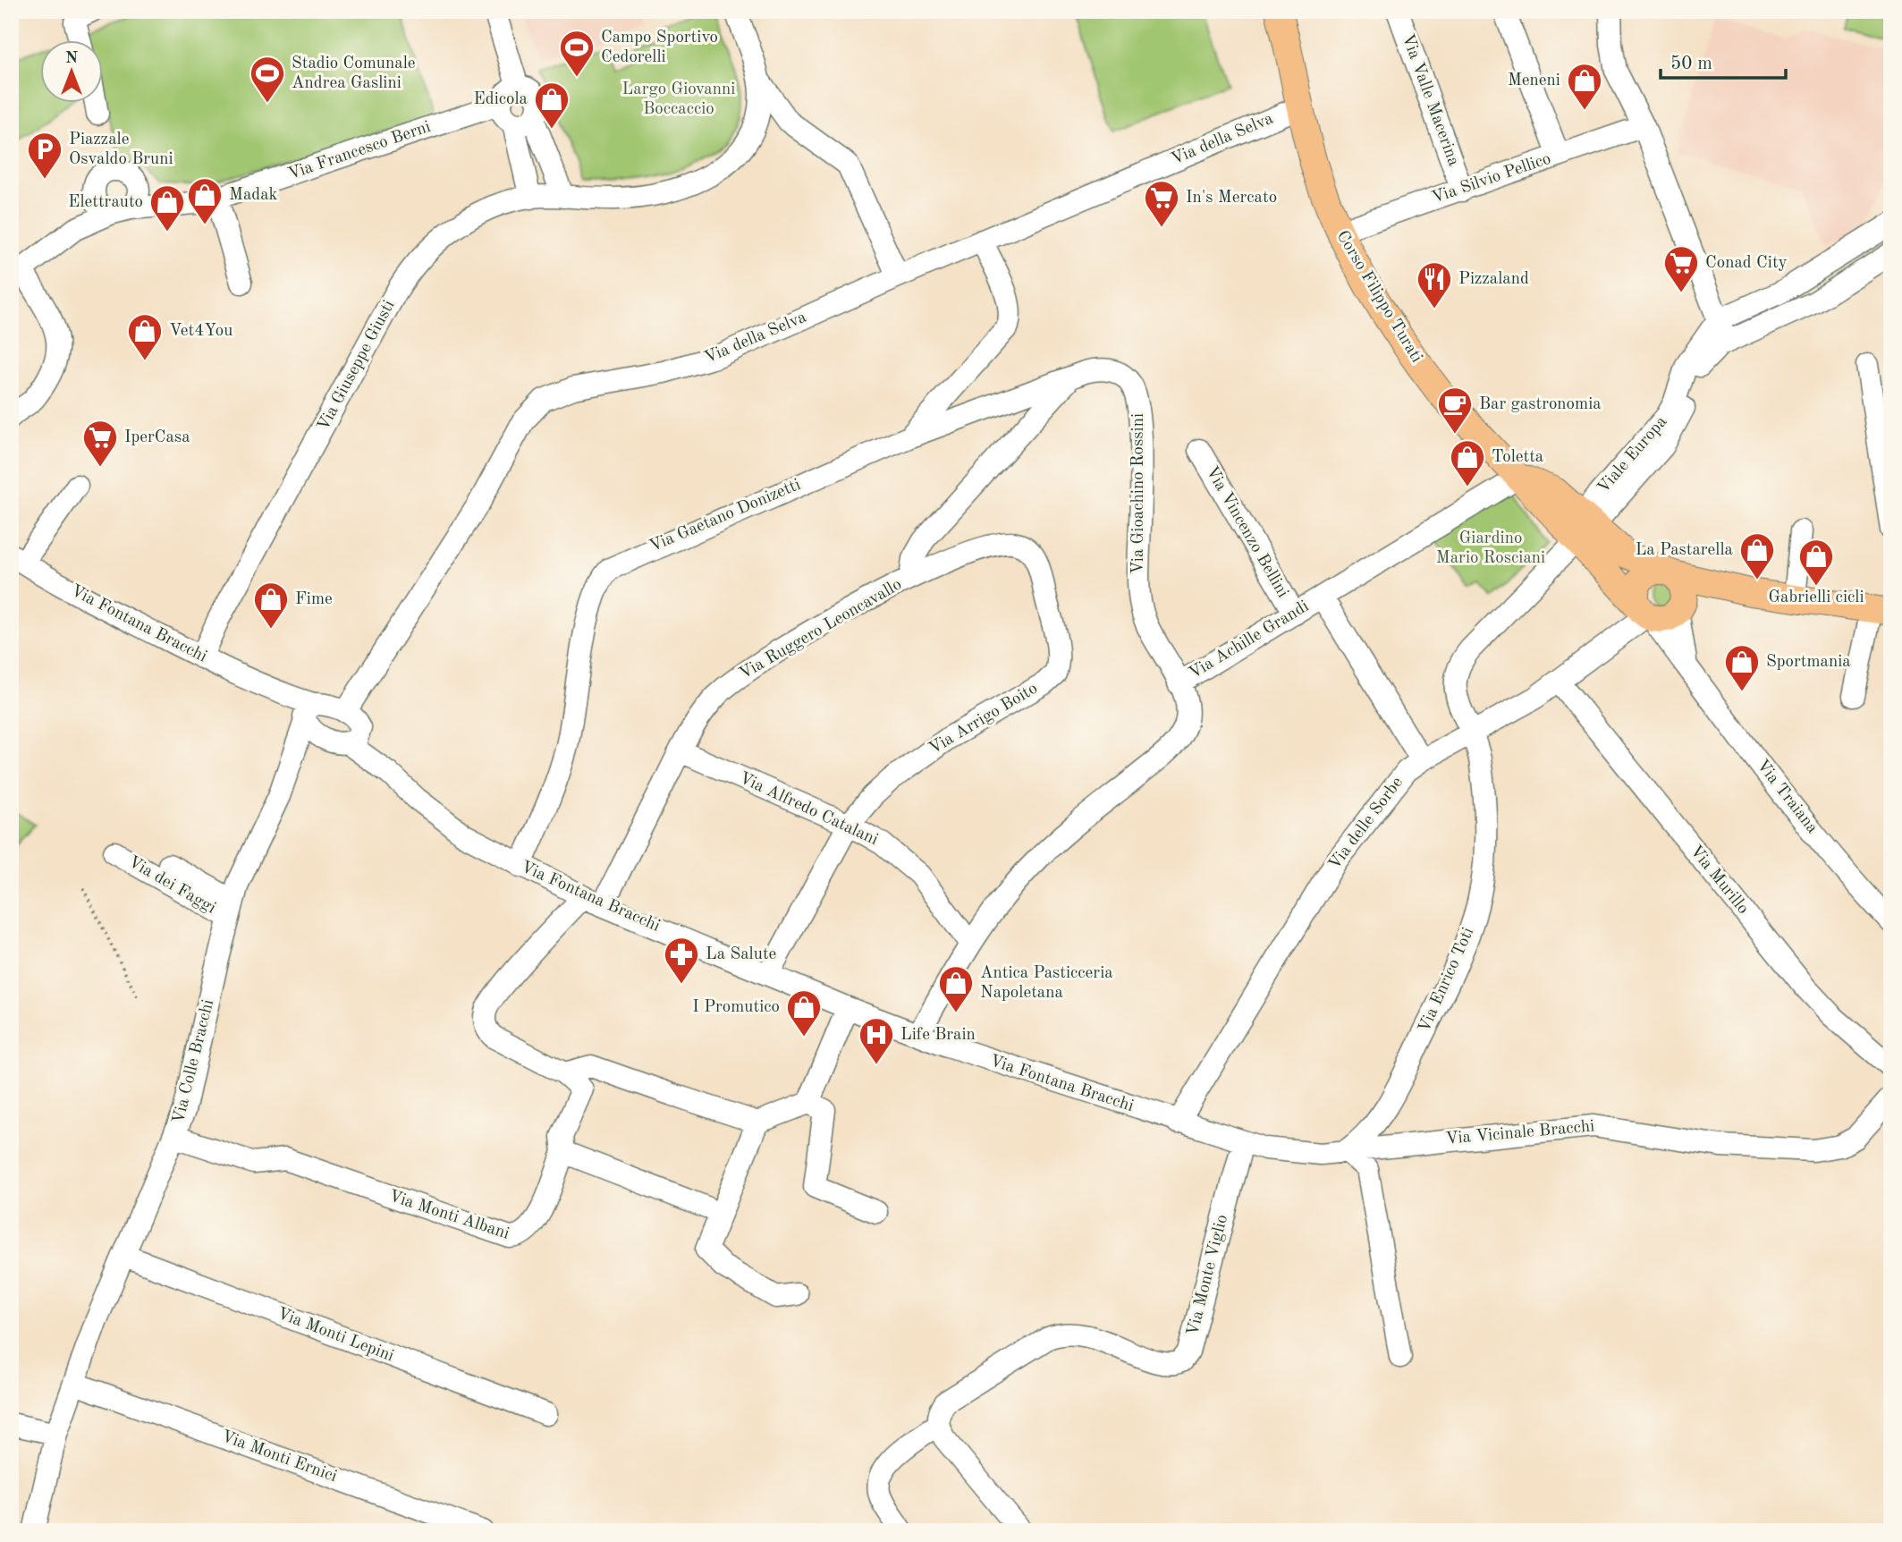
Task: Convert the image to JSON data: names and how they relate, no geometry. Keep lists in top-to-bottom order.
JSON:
{
  "streets": {
    "main road": ["Corso Filippo Turati"],
    "street": [
      "Via Valle Macerina",
      "Via della Selva",
      "Via Francesco Berni",
      "Via Silvio Pellico",
      "Via Giuseppe Giusti",
      "Viale Europa",
      "Via Gioachino Rossini",
      "Via Gaetano Donizetti",
      "Via Vincenzo Bellini",
      "Via Fontana Bracchi",
      "Via Ruggero Leoncavallo",
      "Via Achille Grandi",
      "Via Arrigo Boito",
      "Via Traiana",
      "Via Alfredo Catalani",
      "Via delle Sorbe",
      "Via Murillo",
      "Via dei Faggi",
      "Via Enrico Toti",
      "Via Colle Bracchi",
      "Via Vicinale Bracchi",
      "Via Monti Albani",
      "Via Monte Viglio",
      "Via Monti Lepini",
      "Via Monti Ernici"
    ]
  },
  "crossings": [
    ["Via Valle Macerina", "Via Silvio Pellico"],
    ["Via della Selva", "Corso Filippo Turati"],
    ["Via della Selva", "Via Gaetano Donizetti"],
    ["Via della Selva", "Via Fontana Bracchi"],
    ["Via Silvio Pellico", "Corso Filippo Turati"],
    ["Corso Filippo Turati", "Via Achille Grandi"],
    ["Via Giuseppe Giusti", "Via Fontana Bracchi"],
    ["Viale Europa", "Via Enrico Toti"],
    ["Via Gioachino Rossini", "Via Gaetano Donizetti"],
    ["Via Gioachino Rossini", "Via Ruggero Leoncavallo"],
    ["Via Gioachino Rossini", "Via Achille Grandi"],
    ["Via Gaetano Donizetti", "Via Fontana Bracchi"],
    ["Via Vincenzo Bellini", "Via Achille Grandi"],
    ["Via Fontana Bracchi", "Via Ruggero Leoncavallo"],
    ["Via Fontana Bracchi", "Via Achille Grandi"],
    ["Via Fontana Bracchi", "Via Arrigo Boito"],
    ["Via Fontana Bracchi", "Via delle Sorbe"],
    ["Via Fontana Bracchi", "Via Enrico Toti"],
    ["Via Fontana Bracchi", "Via Colle Bracchi"],
    ["Via Fontana Bracchi", "Via Vicinale Bracchi"],
    ["Via Fontana Bracchi", "Via Monte Viglio"],
    ["Via Ruggero Leoncavallo", "Via Arrigo Boito"],
    ["Via Ruggero Leoncavallo", "Via Alfredo Catalani"],
    ["Via Ruggero Leoncavallo", "Via Monti Albani"],
    ["Via Achille Grandi", "Via Alfredo Catalani"],
    ["Via Arrigo Boito", "Via Alfredo Catalani"],
    ["Via Traiana", "Via delle Sorbe"],
    ["Via delle Sorbe", "Via Murillo"],
    ["Via delle Sorbe", "Via Enrico Toti"],
    ["Via dei Faggi", "Via Colle Bracchi"],
    ["Via Enrico Toti", "Via Vicinale Bracchi"],
    ["Via Colle Bracchi", "Via Monti Albani"],
    ["Via Colle Bracchi", "Via Monti Lepini"],
    ["Via Colle Bracchi", "Via Monti Ernici"]
  ],
  "parks": ["Largo Giovanni Boccaccio", "Giardino Mario Rosciani"],
  "places": {
    "sports": ["Campo Sportivo Cedorelli", "Stadio Comunale Andrea Gaslini"],
    "shop": [
      "Meneni",
      "Edicola",
      "Madak",
      "Elettrauto",
      "Vet4You",
      "Toletta",
      "La Pastarella",
      "Gabrielli cicli",
      "Fime",
      "Sportmania",
      "Antica Pasticceria Napoletana",
      "I Promutico"
    ],
    "parking": ["Piazzale Osvaldo Bruni"],
    "supermarket": ["In's Mercato", "Conad City", "IperCasa"],
    "restaurant": ["Pizzaland"],
    "cafe": ["Bar gastronomia"],
    "pharmacy": ["La Salute"],
    "hospital": ["Life Brain"]
  },
  "scale_bar": "50 m",
  "north": "top"
}
